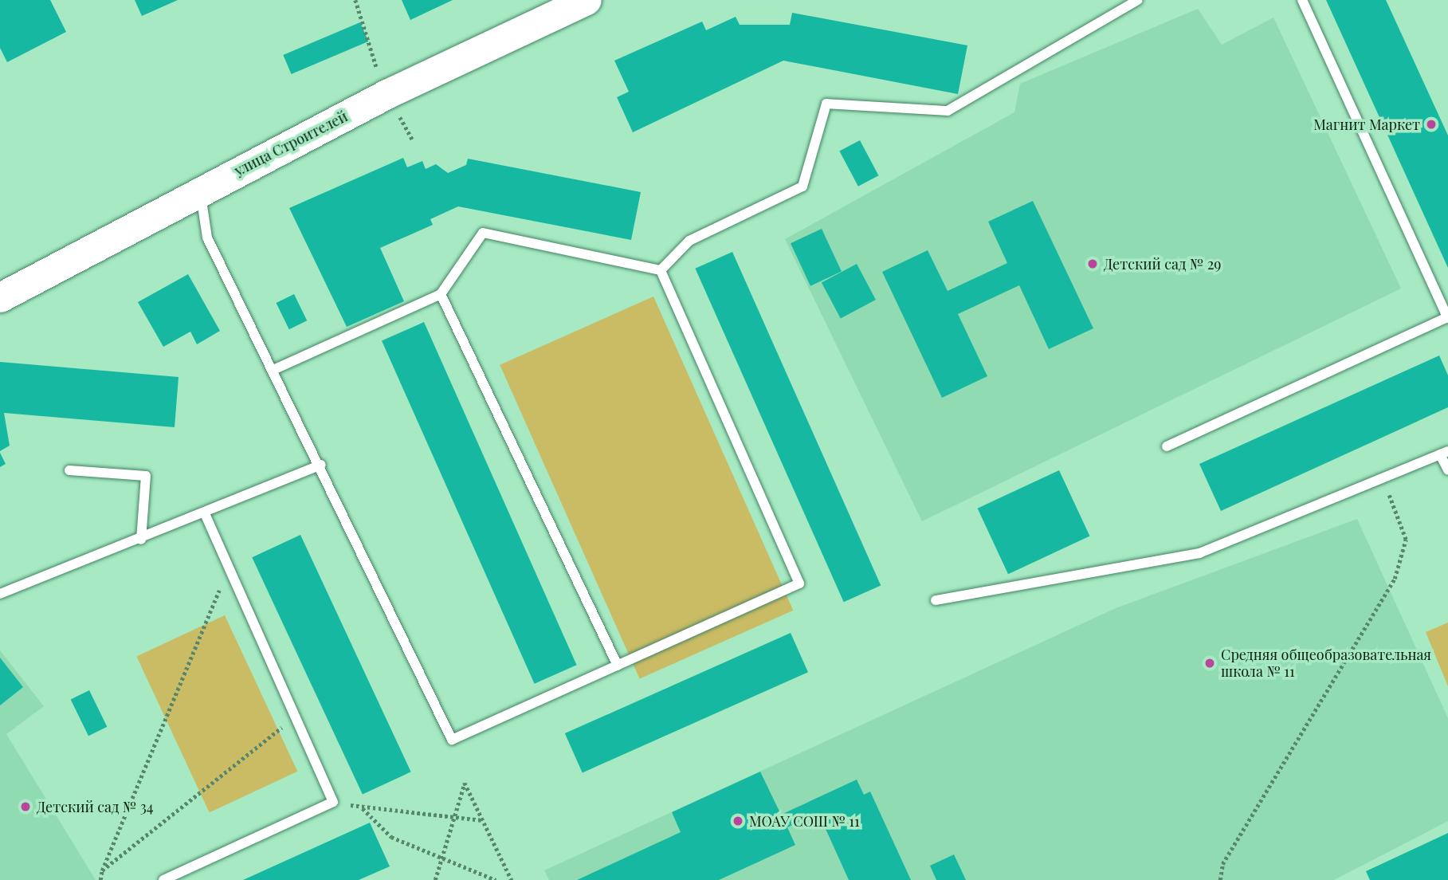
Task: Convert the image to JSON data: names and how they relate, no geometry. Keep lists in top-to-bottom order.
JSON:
{
  "streets": {
    "main road": ["улица Строителей"]
  },
  "places": [
    "Магнит Маркет",
    "Детский сад № 29",
    "Средняя общеобразовательная школа № 11",
    "Детский сад № 34",
    "МОАУ СОШ № 11"
  ]
}
